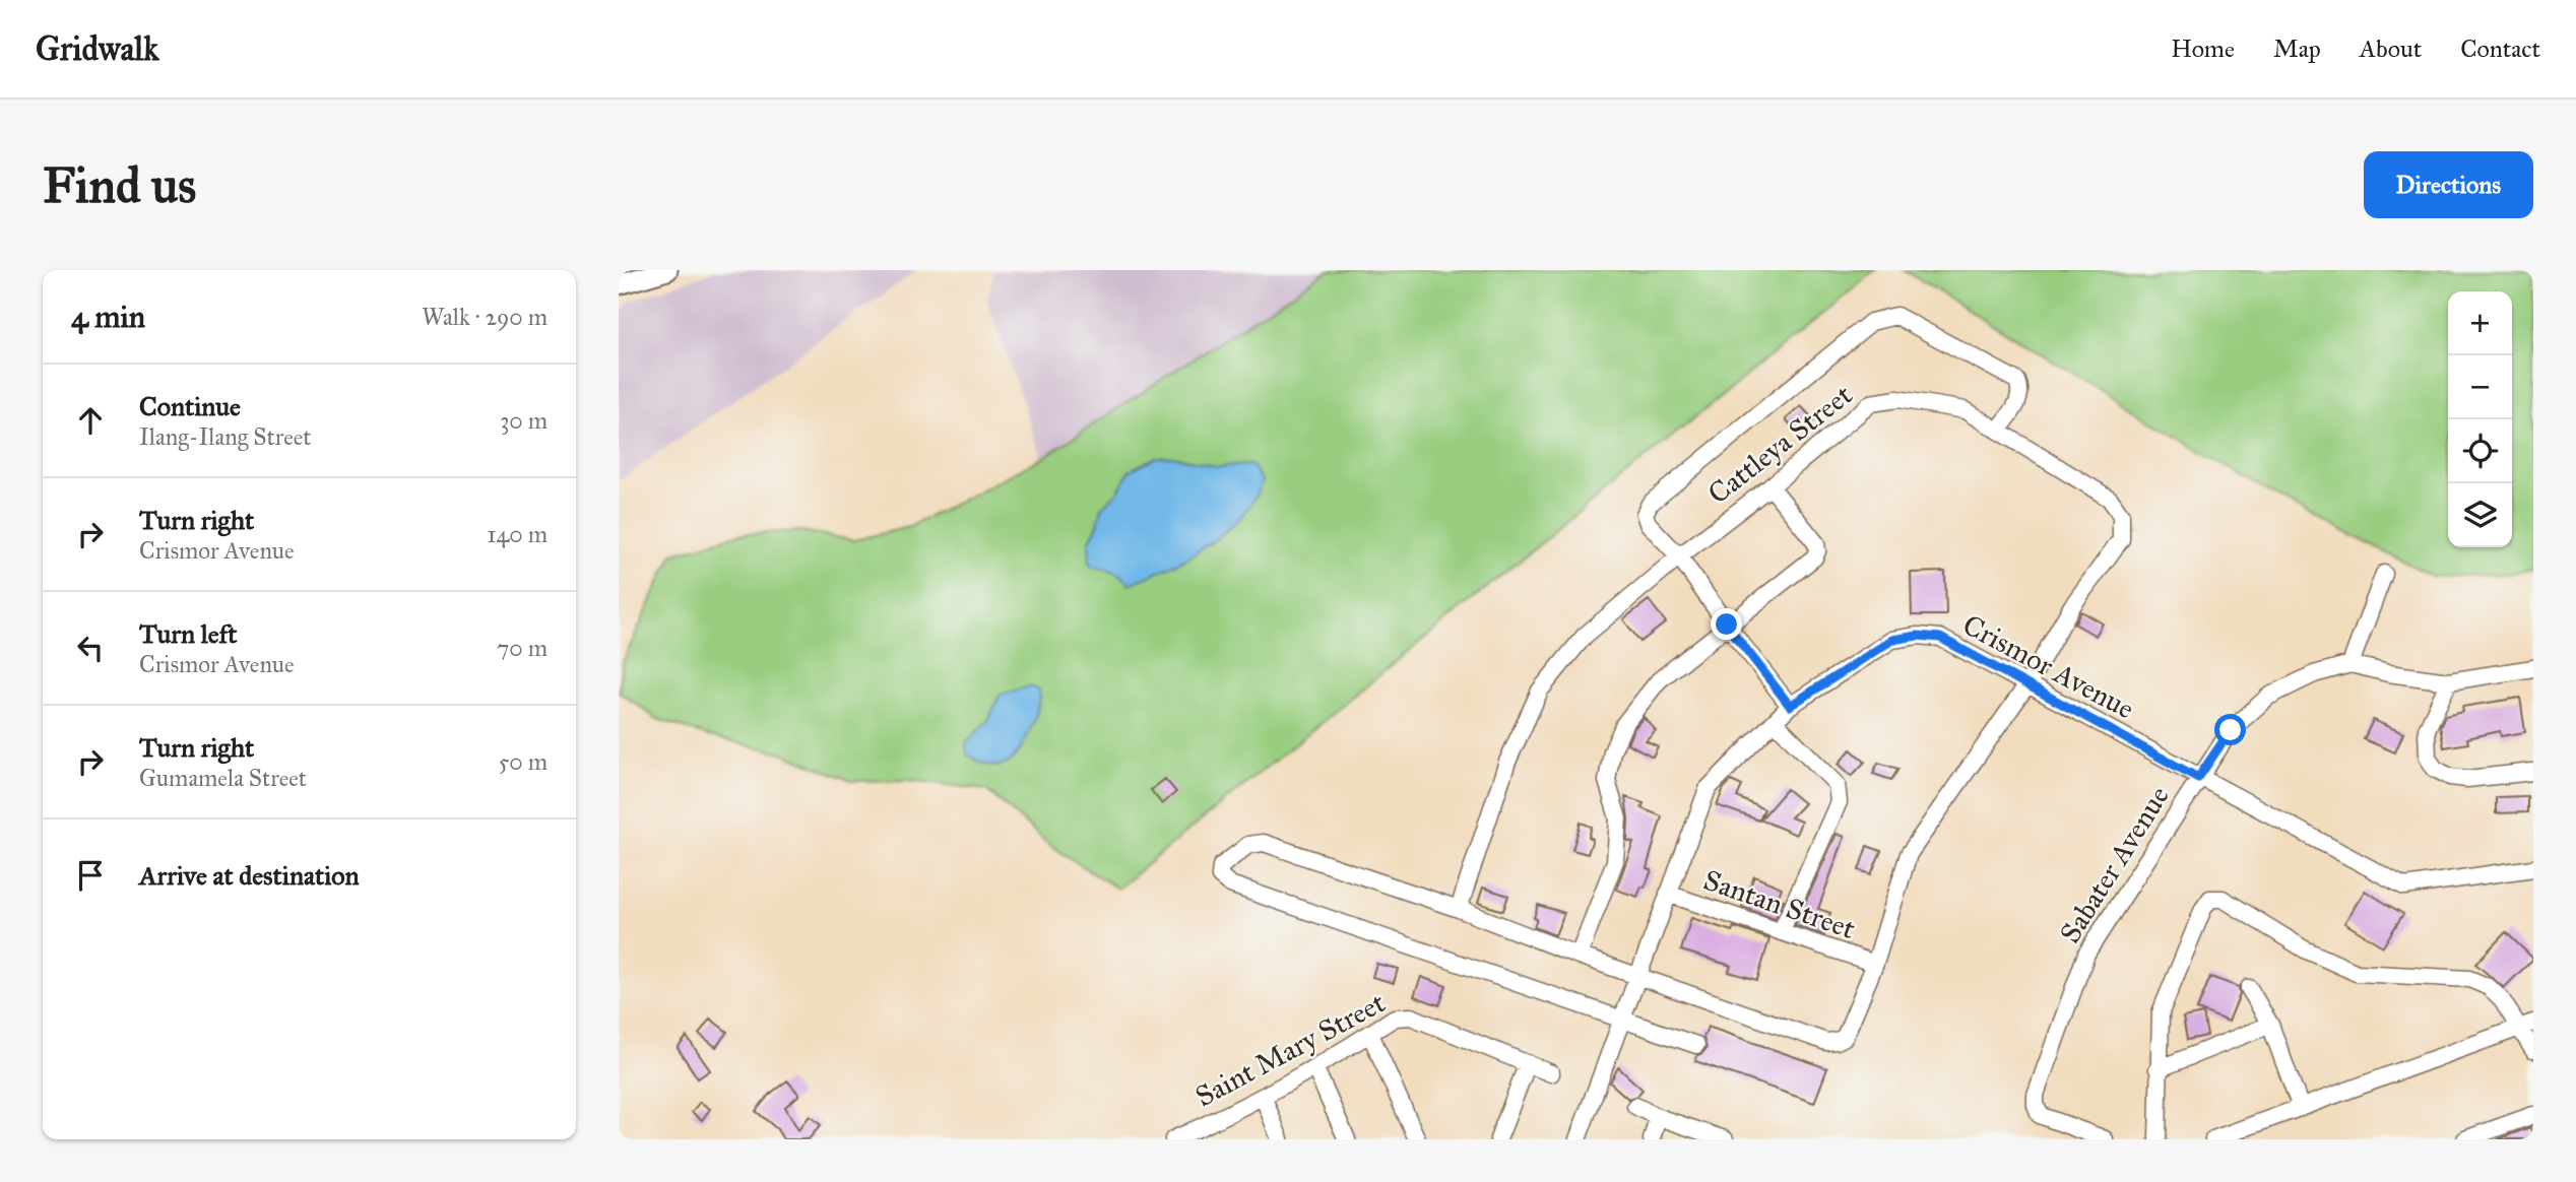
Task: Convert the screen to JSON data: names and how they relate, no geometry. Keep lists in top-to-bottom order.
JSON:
{
  "streets": {
    "street": [
      "Cattleya Street",
      "Crismor Avenue",
      "Sabater Avenue",
      "Santan Street",
      "Saint Mary Street"
    ]
  },
  "crossings": [
    ["Cattleya Street", "Crismor Avenue"],
    ["Cattleya Street", "Santan Street"],
    ["Crismor Avenue", "Sabater Avenue"],
    ["Crismor Avenue", "Santan Street"]
  ],
  "page": {
    "header": "Gridwalk",
    "nav": [
      "Home",
      "Map",
      "About",
      "Contact"
    ],
    "buttons": "Directions",
    "title": "Find us",
    "heading": ["4 min", "Walk · 290 m"],
    "map_buttons": ["+", "−"],
    "list": [
      ["Continue", "Ilang-Ilang Street", "30 m"],
      ["Turn right", "Crismor Avenue", "140 m"],
      ["Turn left", "Crismor Avenue", "70 m"],
      ["Turn right", "Gumamela Street", "50 m"],
      "Arrive at destination"
    ]
  }
}
